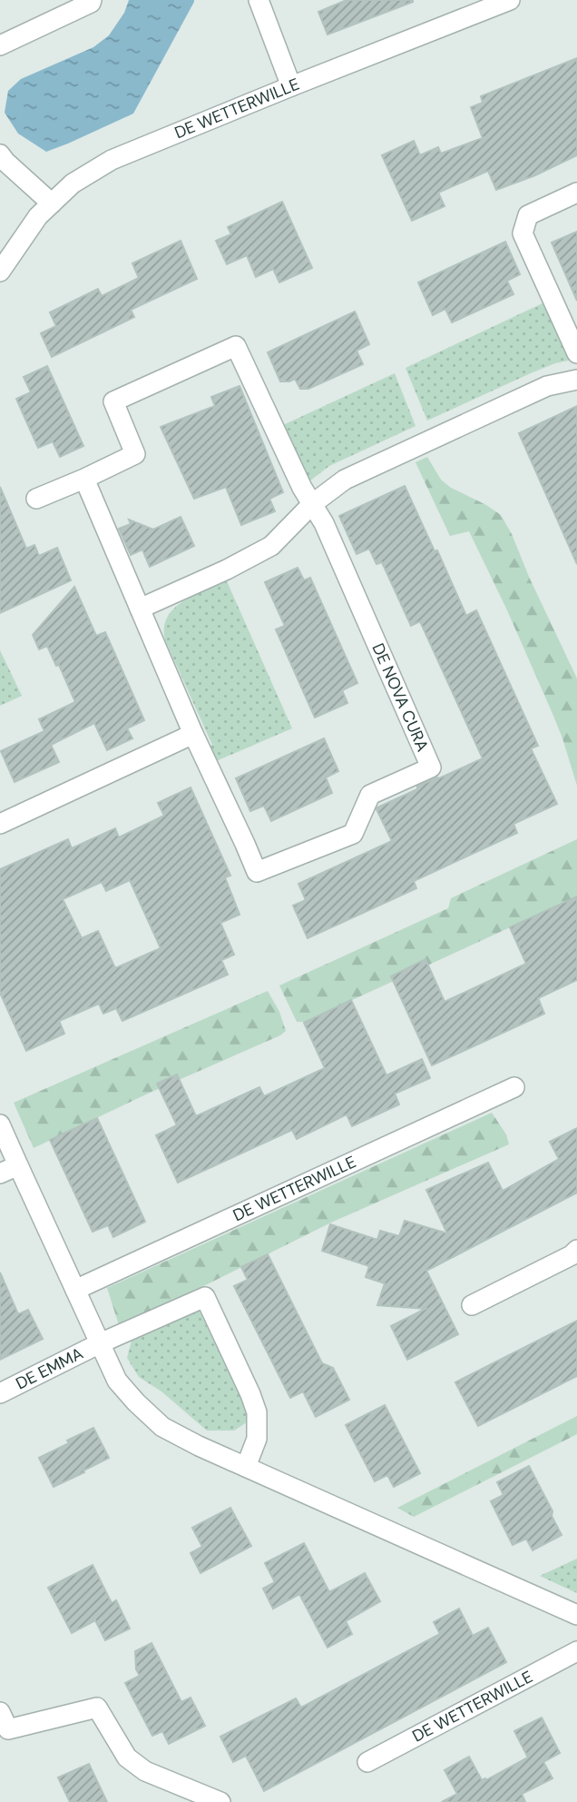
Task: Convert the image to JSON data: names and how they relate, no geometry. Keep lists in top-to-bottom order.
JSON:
{
  "streets": {
    "street": ["DE WETTERWILLE", "DE NOVA CURA", "DE EMMA"]
  }
}
